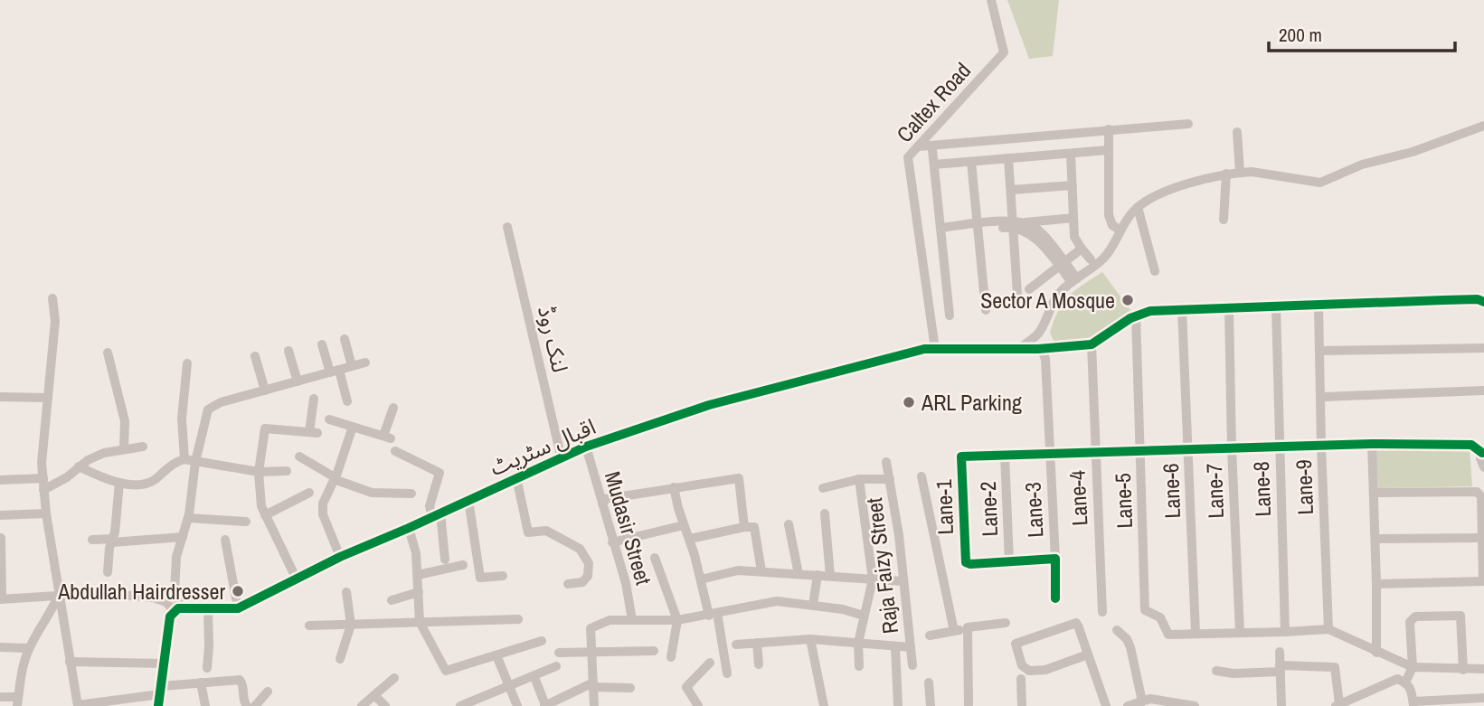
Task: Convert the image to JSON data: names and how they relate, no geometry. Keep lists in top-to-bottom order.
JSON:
{
  "streets": {
    "street": [
      "Caltex Road",
      "لنک روڈ",
      "اقبال سٹریٹ",
      "Lane-9",
      "Lane-8",
      "Lane-6",
      "Lane-7",
      "Lane-4",
      "Lane-5",
      "Lane-1",
      "Lane-2",
      "Lane-3",
      "Mudasir Street",
      "Raja Faizy Street"
    ]
  },
  "crossings": [
    ["Caltex Road", "اقبال سٹریٹ"],
    ["لنک روڈ", "اقبال سٹریٹ"],
    ["اقبال سٹریٹ", "Lane-4"],
    ["اقبال سٹریٹ", "Lane-3"],
    ["اقبال سٹریٹ", "Mudasir Street"],
    ["Lane-6", "Lane-5"],
    ["Lane-1", "Lane-2"]
  ],
  "places": ["Sector A Mosque", "ARL Parking", "Abdullah Hairdresser"],
  "scale_bar": "200 m"
}
